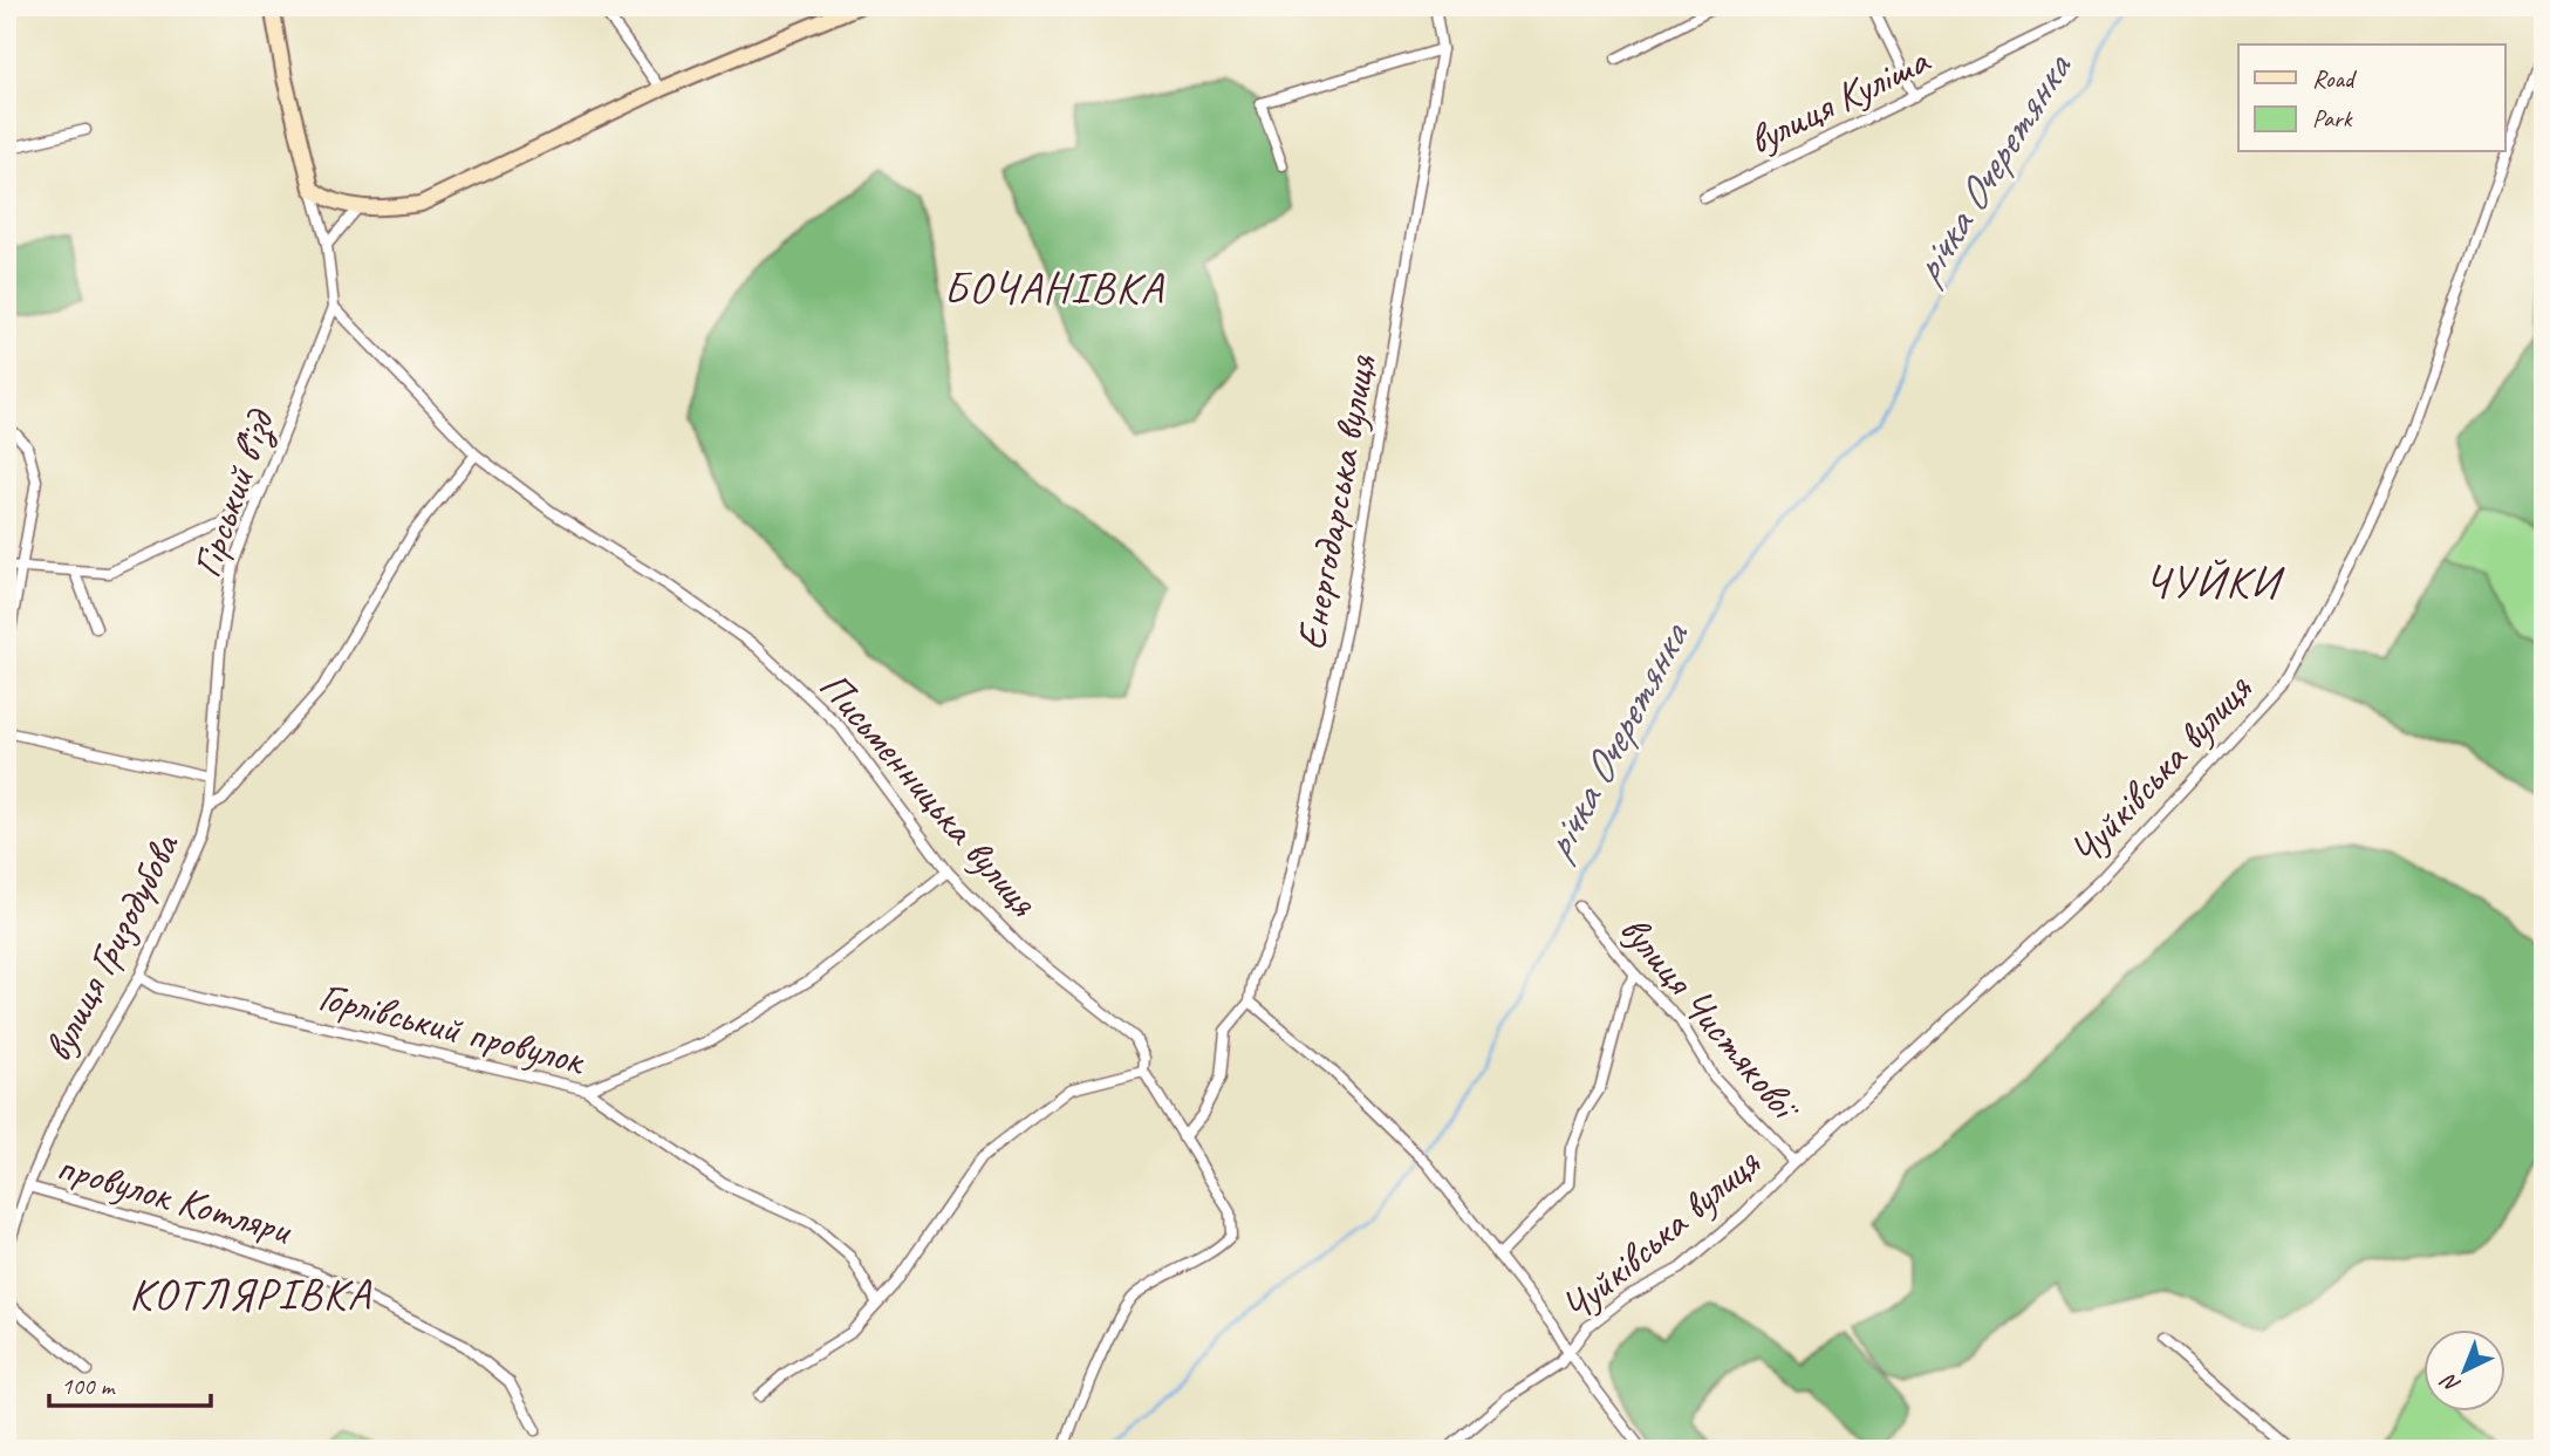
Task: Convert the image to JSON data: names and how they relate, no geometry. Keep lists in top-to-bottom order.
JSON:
{
  "streets": {
    "street": [
      "вулиця Куліша",
      "Гірський в’їзд",
      "Енергодарська вулиця",
      "Чуйківська вулиця",
      "Письменницька вулиця",
      "вулиця Гризодубова",
      "вулиця Чистякової",
      "Горлівський провулок",
      "провулок Котляри"
    ]
  },
  "crossings": [
    ["Гірський в’їзд", "Письменницька вулиця"],
    ["Гірський в’їзд", "вулиця Гризодубова"],
    ["Енергодарська вулиця", "Письменницька вулиця"],
    ["Чуйківська вулиця", "вулиця Чистякової"],
    ["Письменницька вулиця", "вулиця Гризодубова"],
    ["вулиця Гризодубова", "Горлівський провулок"],
    ["вулиця Гризодубова", "провулок Котляри"]
  ],
  "districts": ["БОЧАНІВКА", "ЧУЙКИ", "КОТЛЯРІВКА"],
  "water": ["річка Очеретянка"],
  "legend": ["Road", "Park"],
  "scale_bar": "100 m",
  "north": "bottom left"
}
